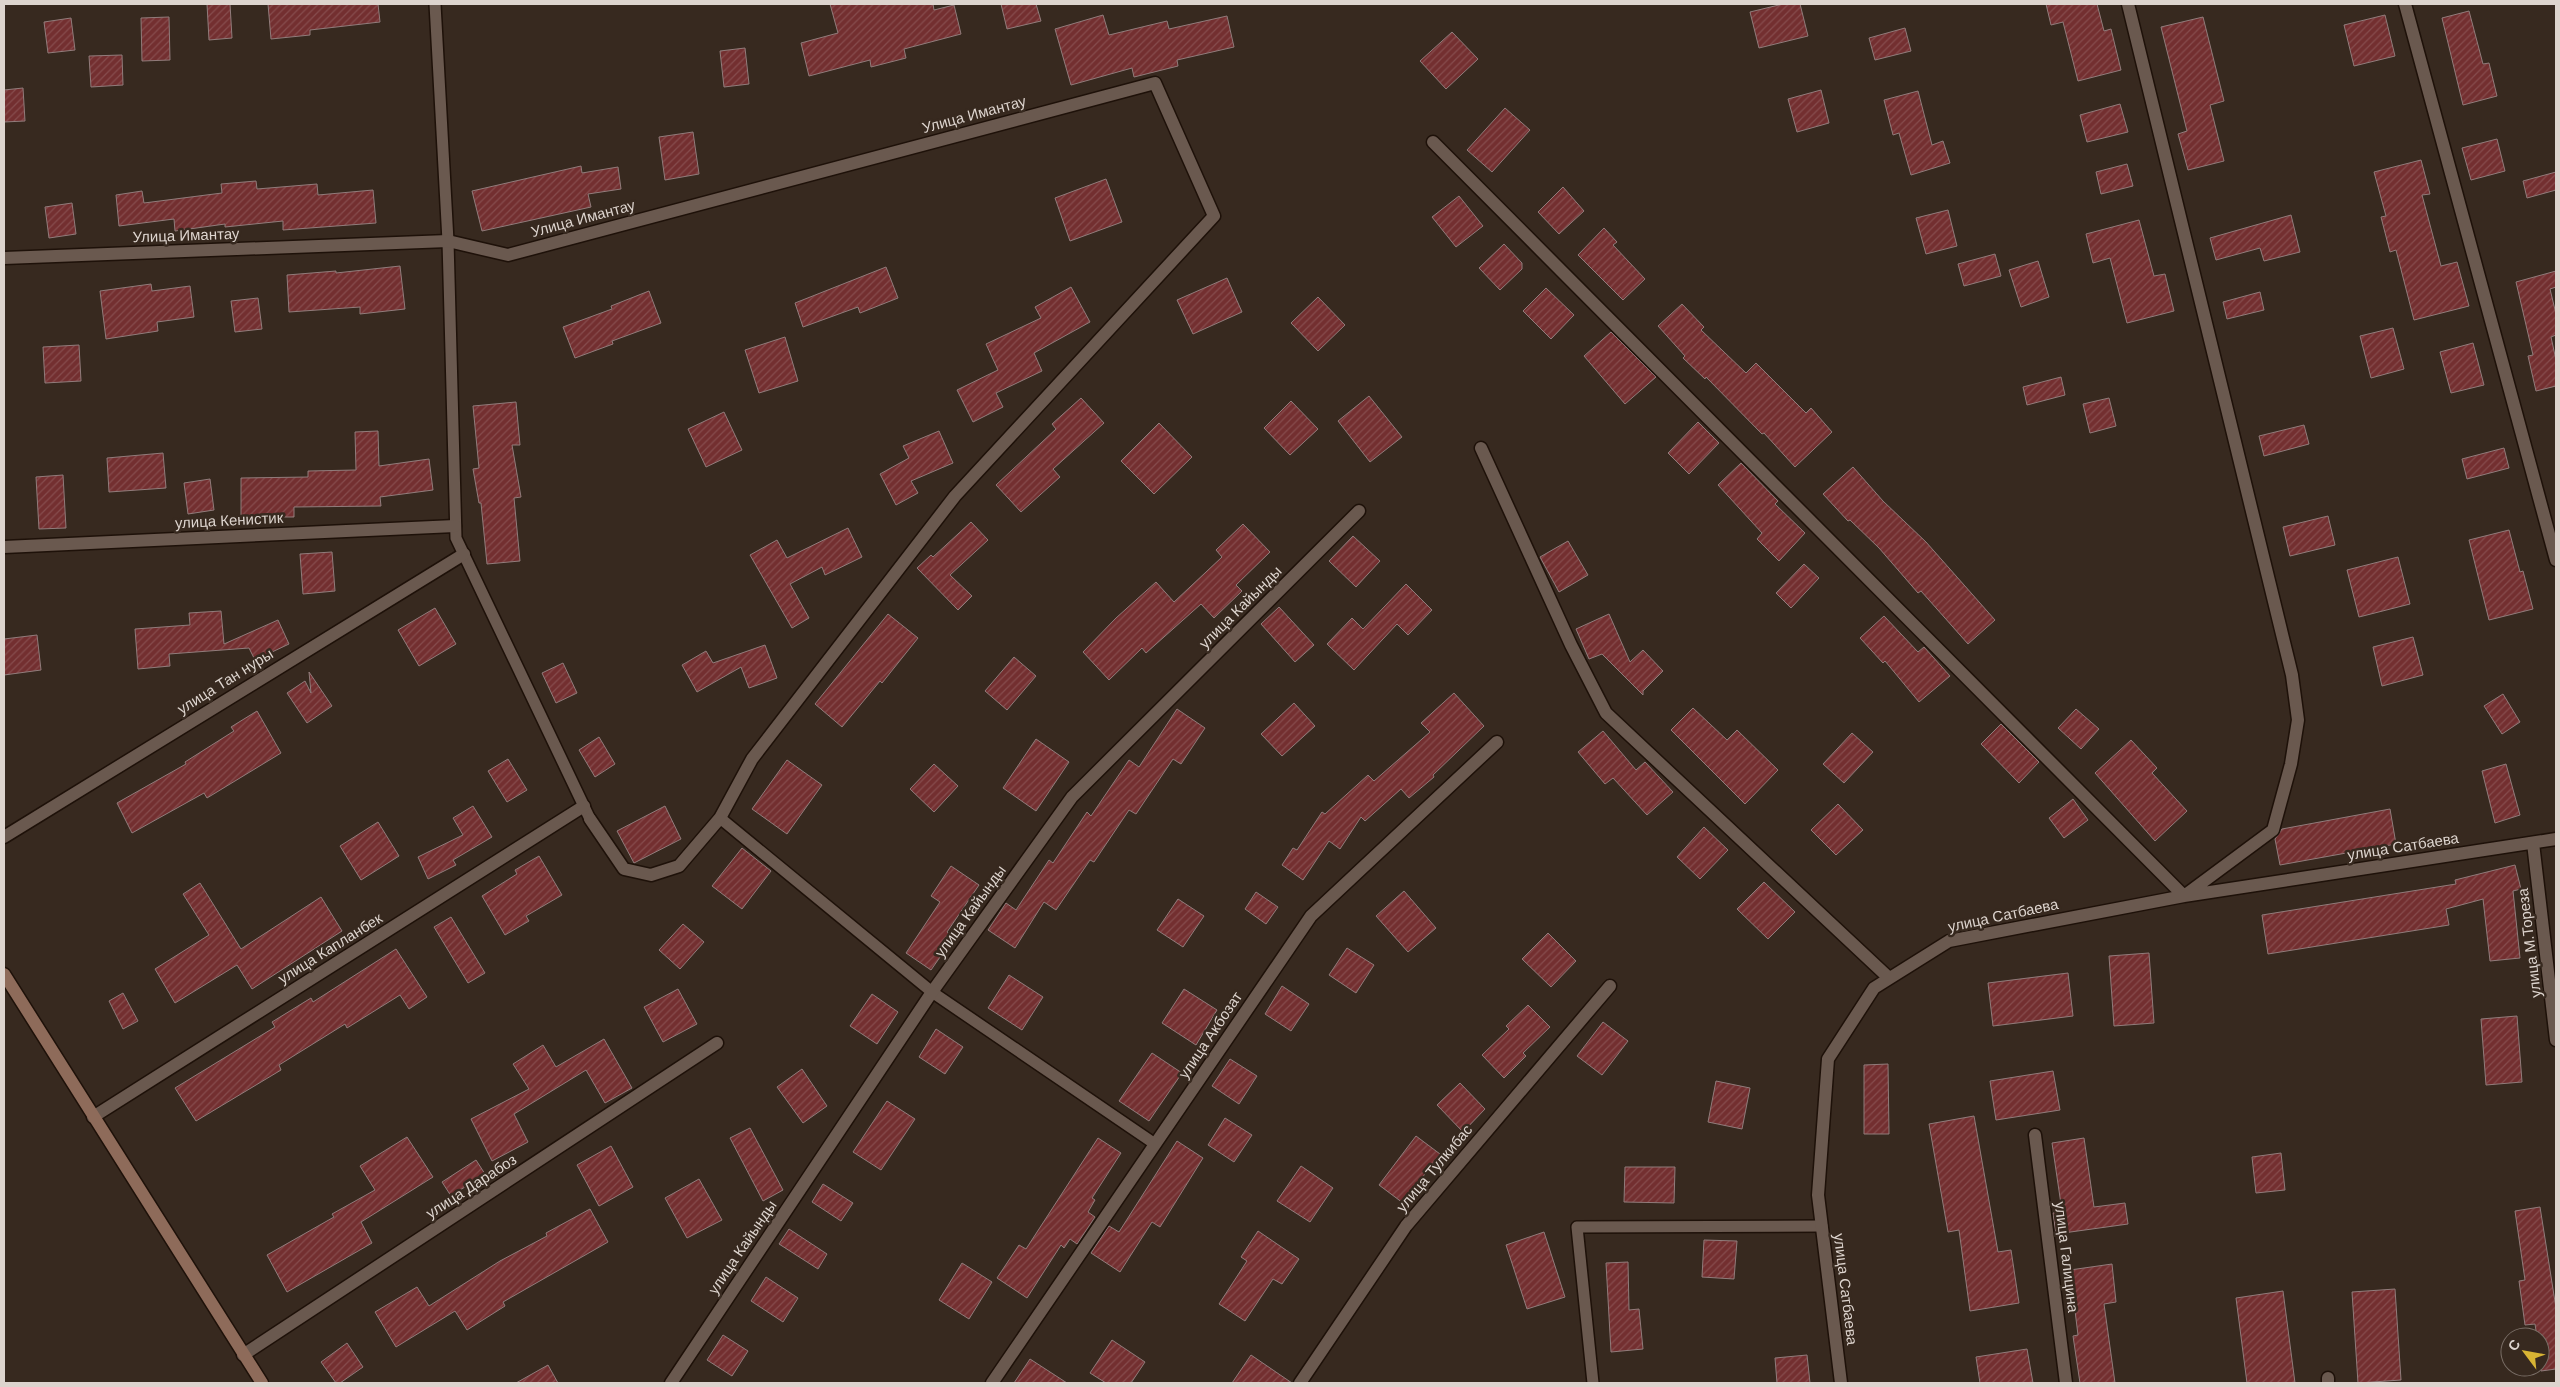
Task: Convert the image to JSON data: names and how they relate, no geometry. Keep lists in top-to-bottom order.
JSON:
{
  "streets": {
    "street": [
      "Улица Имантау",
      "улица Кенистик",
      "улица Кайынды",
      "улица Тан нуры",
      "улица Сатбаева",
      "улица М.Тореза",
      "улица Капланбек",
      "улица Акбозат",
      "улица Тулкибас",
      "улица Дарабоз",
      "улица Галицина"
    ]
  },
  "crossings": [
    ["улица Сатбаева", "улица М.Тореза"]
  ],
  "north": "top left"
}
